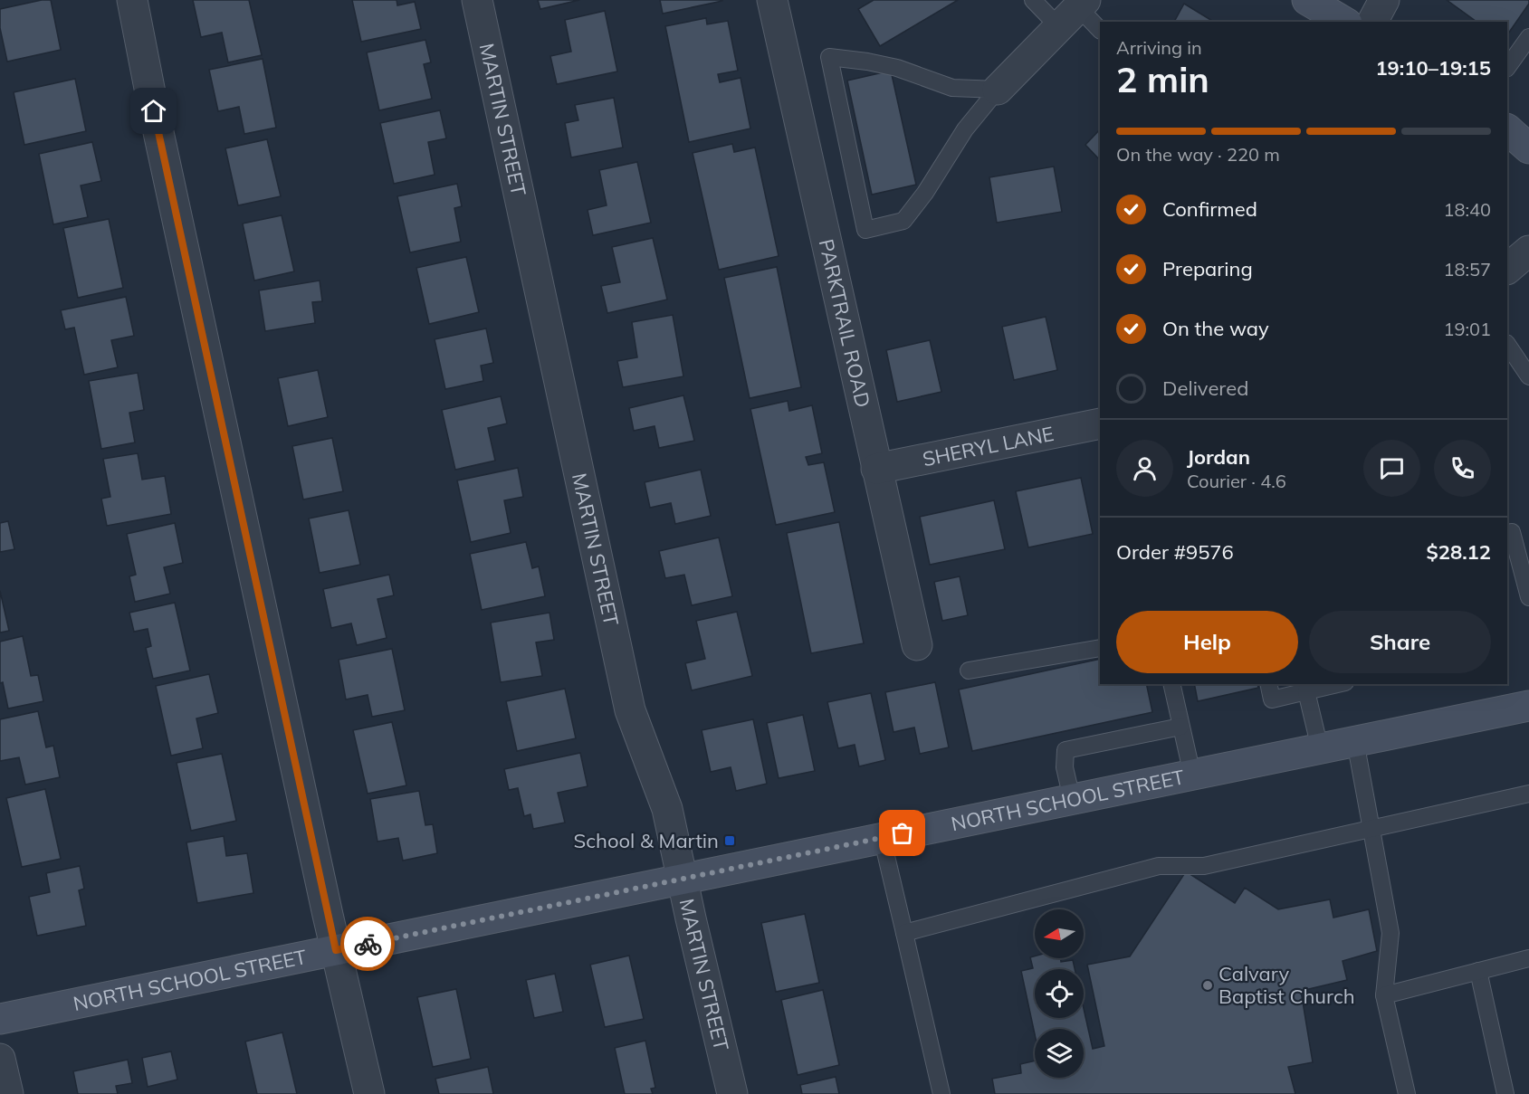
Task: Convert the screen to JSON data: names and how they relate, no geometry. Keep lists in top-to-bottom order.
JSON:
{
  "streets": {
    "street": [
      "MARTIN STREET",
      "PARKTRAIL ROAD",
      "SHERYL LANE",
      "NORTH SCHOOL STREET"
    ]
  },
  "crossings": [
    ["MARTIN STREET", "NORTH SCHOOL STREET"],
    ["PARKTRAIL ROAD", "SHERYL LANE"]
  ],
  "places": {
    "transit": ["School & Martin"],
    "other": ["Calvary Baptist Church"]
  },
  "north": "left",
  "page": {
    "heading": ["2 min", "Arriving in", "19:10–19:15"],
    "panel": [
      "Jordan",
      "Courier · 4.6",
      "Order #9576",
      "$28.12"
    ],
    "bar": "On the way · 220 m",
    "list": [
      ["Confirmed", "18:40"],
      ["Preparing", "18:57"],
      ["On the way", "19:01"],
      "Delivered"
    ],
    "buttons": ["Help", "Share"]
  }
}
